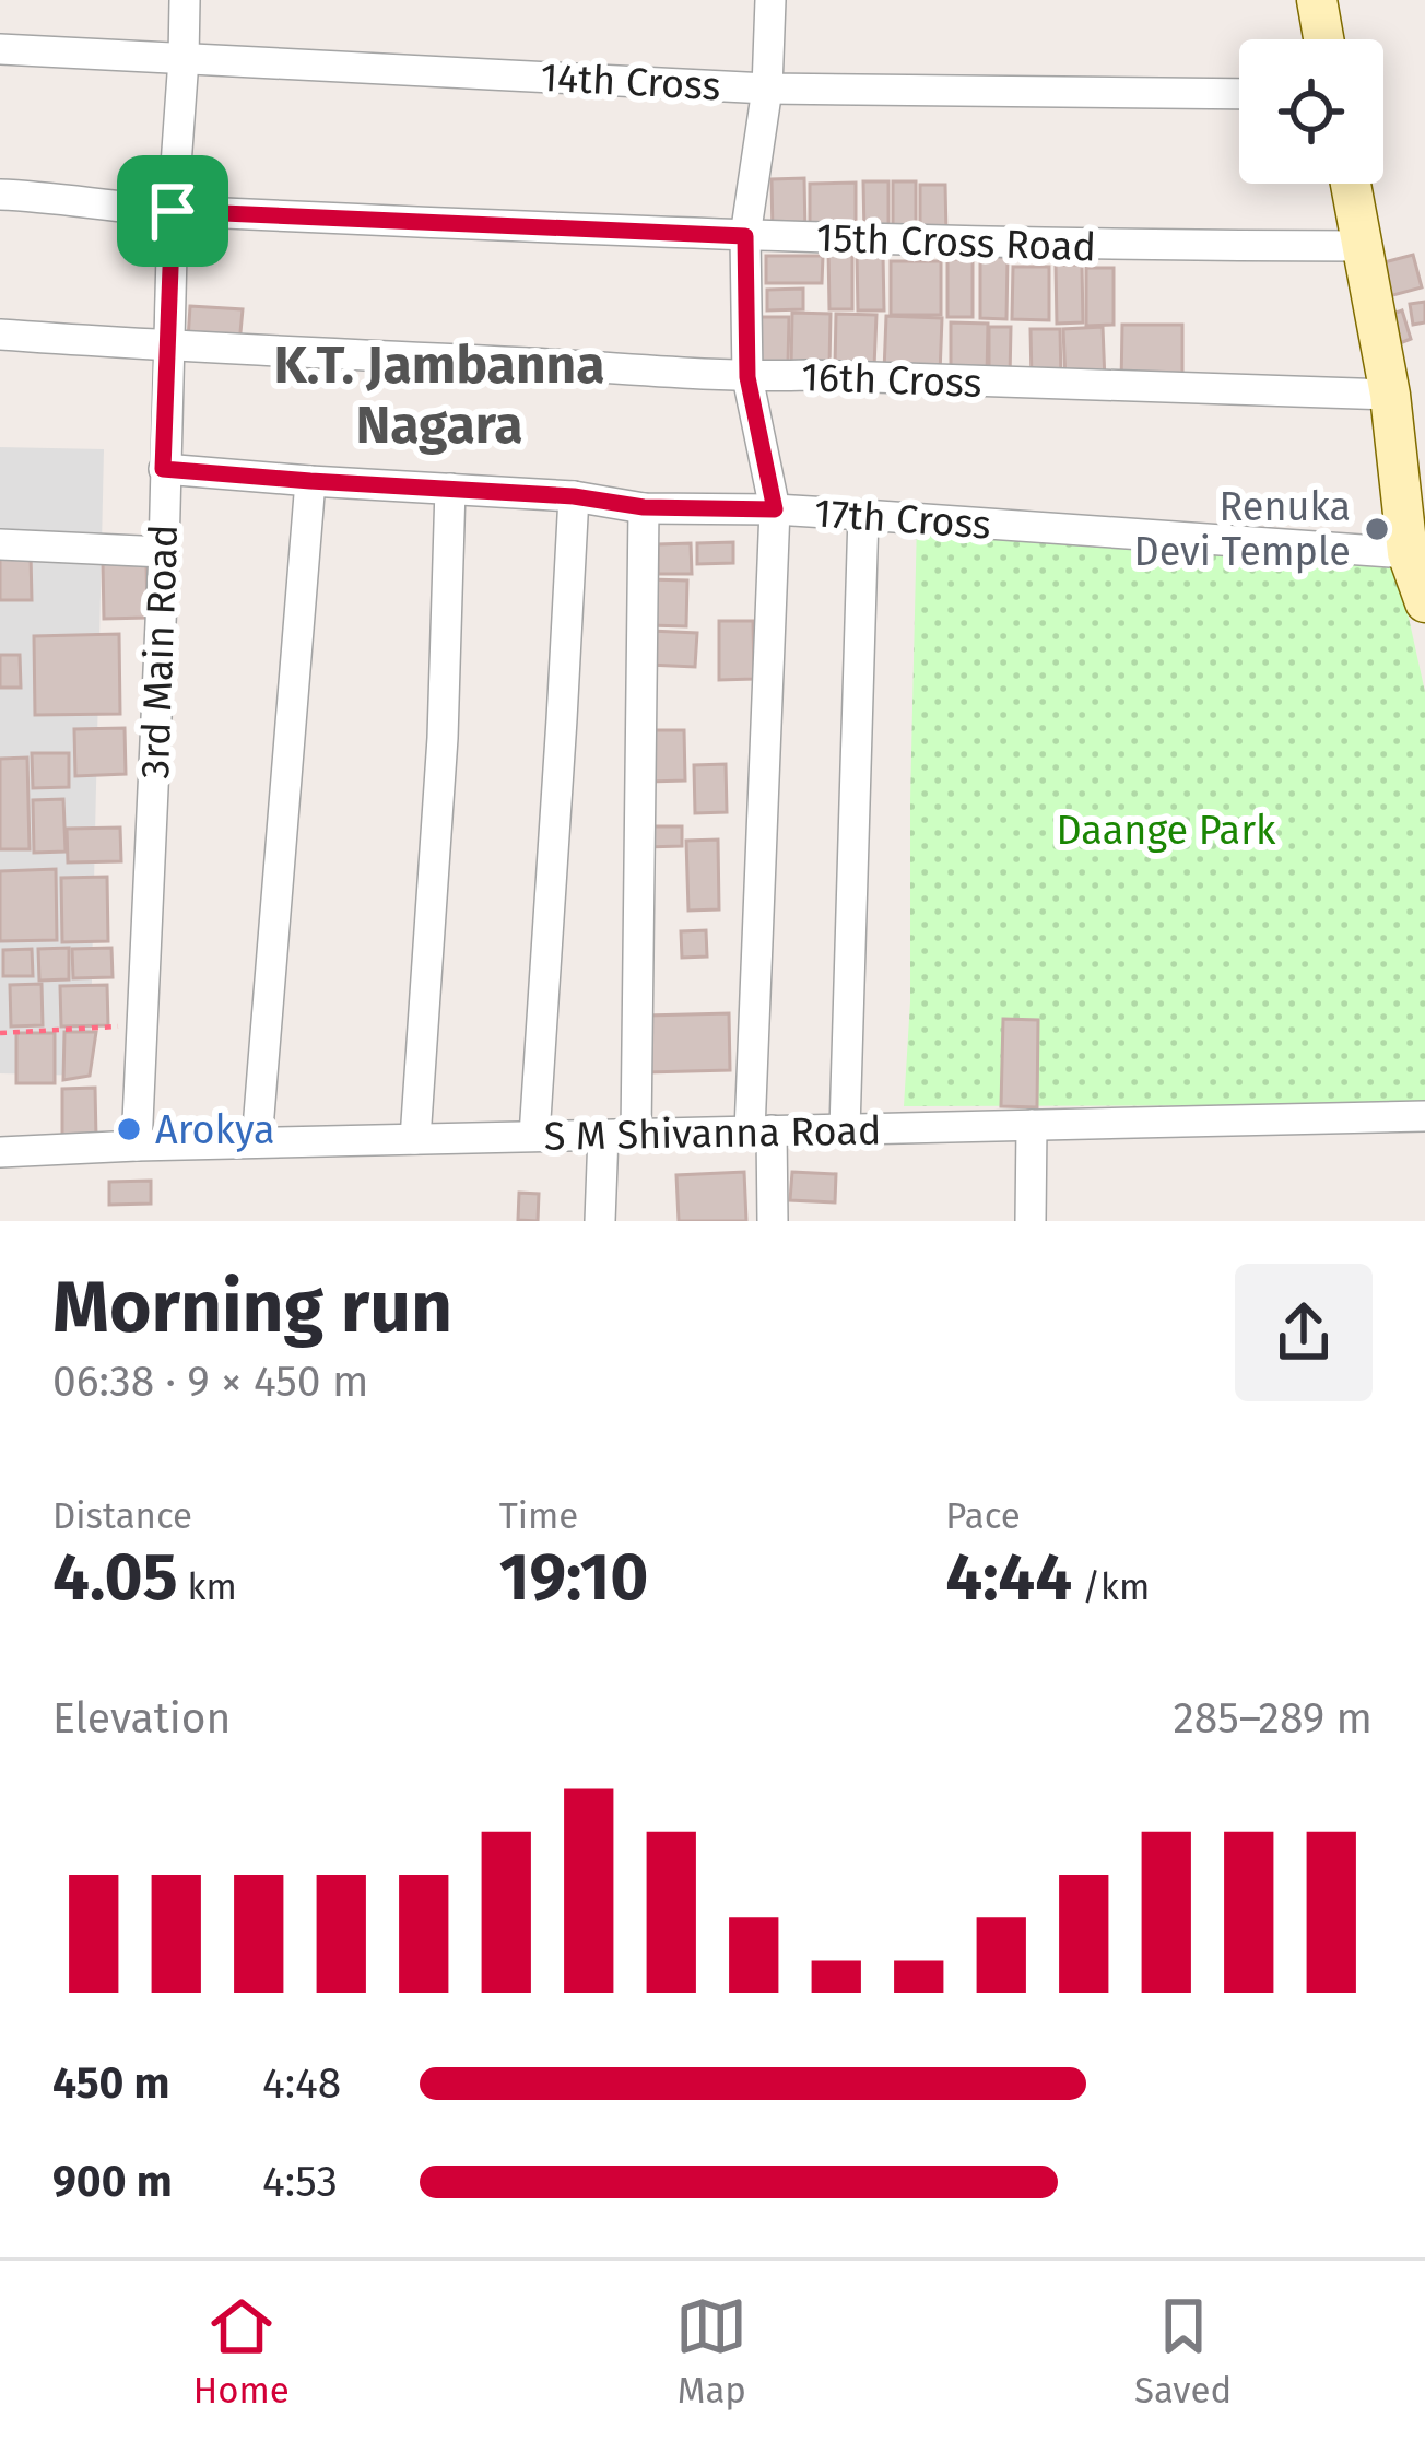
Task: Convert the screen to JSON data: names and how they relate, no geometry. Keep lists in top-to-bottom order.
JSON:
{
  "streets": {
    "street": [
      "14th Cross",
      "15th Cross Road",
      "16th Cross",
      "17th Cross",
      "3rd Main Road",
      "S M Shivanna Road"
    ]
  },
  "crossings": [
    ["14th Cross", "3rd Main Road"],
    ["15th Cross Road", "3rd Main Road"],
    ["16th Cross", "3rd Main Road"],
    ["17th Cross", "3rd Main Road"],
    ["3rd Main Road", "S M Shivanna Road"]
  ],
  "districts": ["K.T. Jambanna Nagara"],
  "parks": ["Daange Park"],
  "places": ["Renuka Devi Temple", "Arokya"],
  "page": {
    "heading": ["Morning run", "06:38 · 9 × 450 m"],
    "stats": [
      ["Distance", "4.05 km"],
      ["Time", "19:10"],
      ["Pace", "4:44 /km"]
    ],
    "chart": ["Elevation", "285–289 m"],
    "list": [
      {
        "name": "450 m",
        "note": "4:48"
      },
      {
        "name": "900 m",
        "note": "4:53"
      }
    ],
    "tabs": ["Home", "Map", "Saved"]
  }
}
